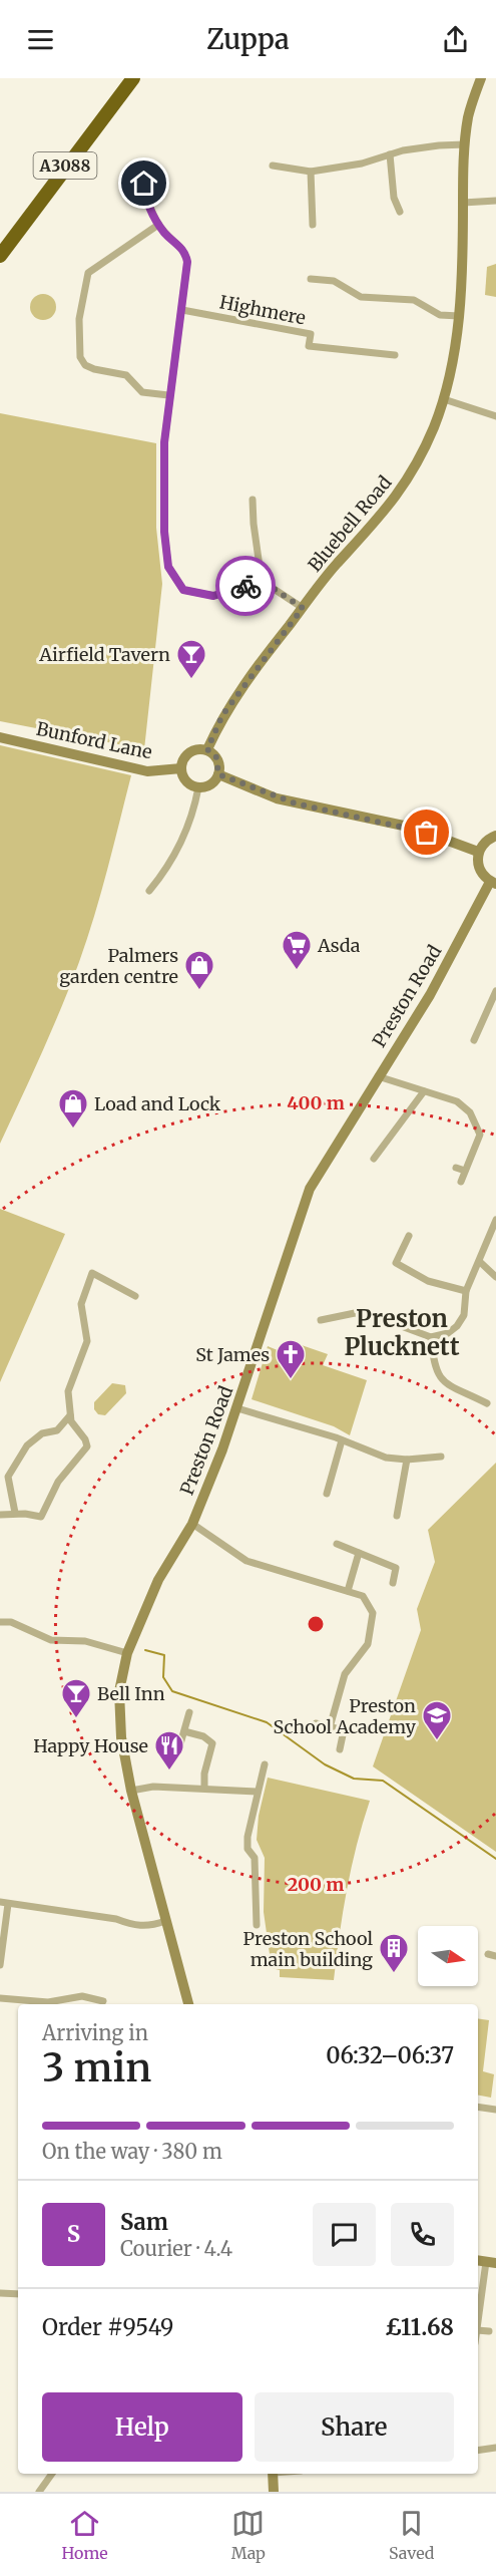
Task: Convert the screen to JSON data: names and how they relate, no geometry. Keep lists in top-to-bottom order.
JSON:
{
  "streets": {
    "highway": ["A3088"],
    "street": [
      "Highmere",
      "Bluebell Road",
      "Bunford Lane",
      "Preston Road"
    ]
  },
  "crossings": [
    ["Bluebell Road", "Bunford Lane"]
  ],
  "districts": ["Preston Plucknett"],
  "places": {
    "bar": ["Airfield Tavern", "Bell Inn"],
    "supermarket": ["Asda"],
    "shop": ["Palmers garden centre", "Load and Lock"],
    "church": ["St James"],
    "school or university": ["Preston School Academy"],
    "restaurant": ["Happy House"],
    "building": ["Preston School main building"]
  },
  "north": "right",
  "page": {
    "header": "Zuppa",
    "heading": ["3 min", "Arriving in", "06:32–06:37"],
    "panel": [
      "Sam",
      "Courier · 4.4",
      "Order #9549",
      "£11.68"
    ],
    "bar": "On the way · 380 m",
    "round": "S",
    "buttons": ["Help", "Share"],
    "tabs": ["Home", "Map", "Saved"]
  },
  "rings": ["400 m", "200 m"]
}
